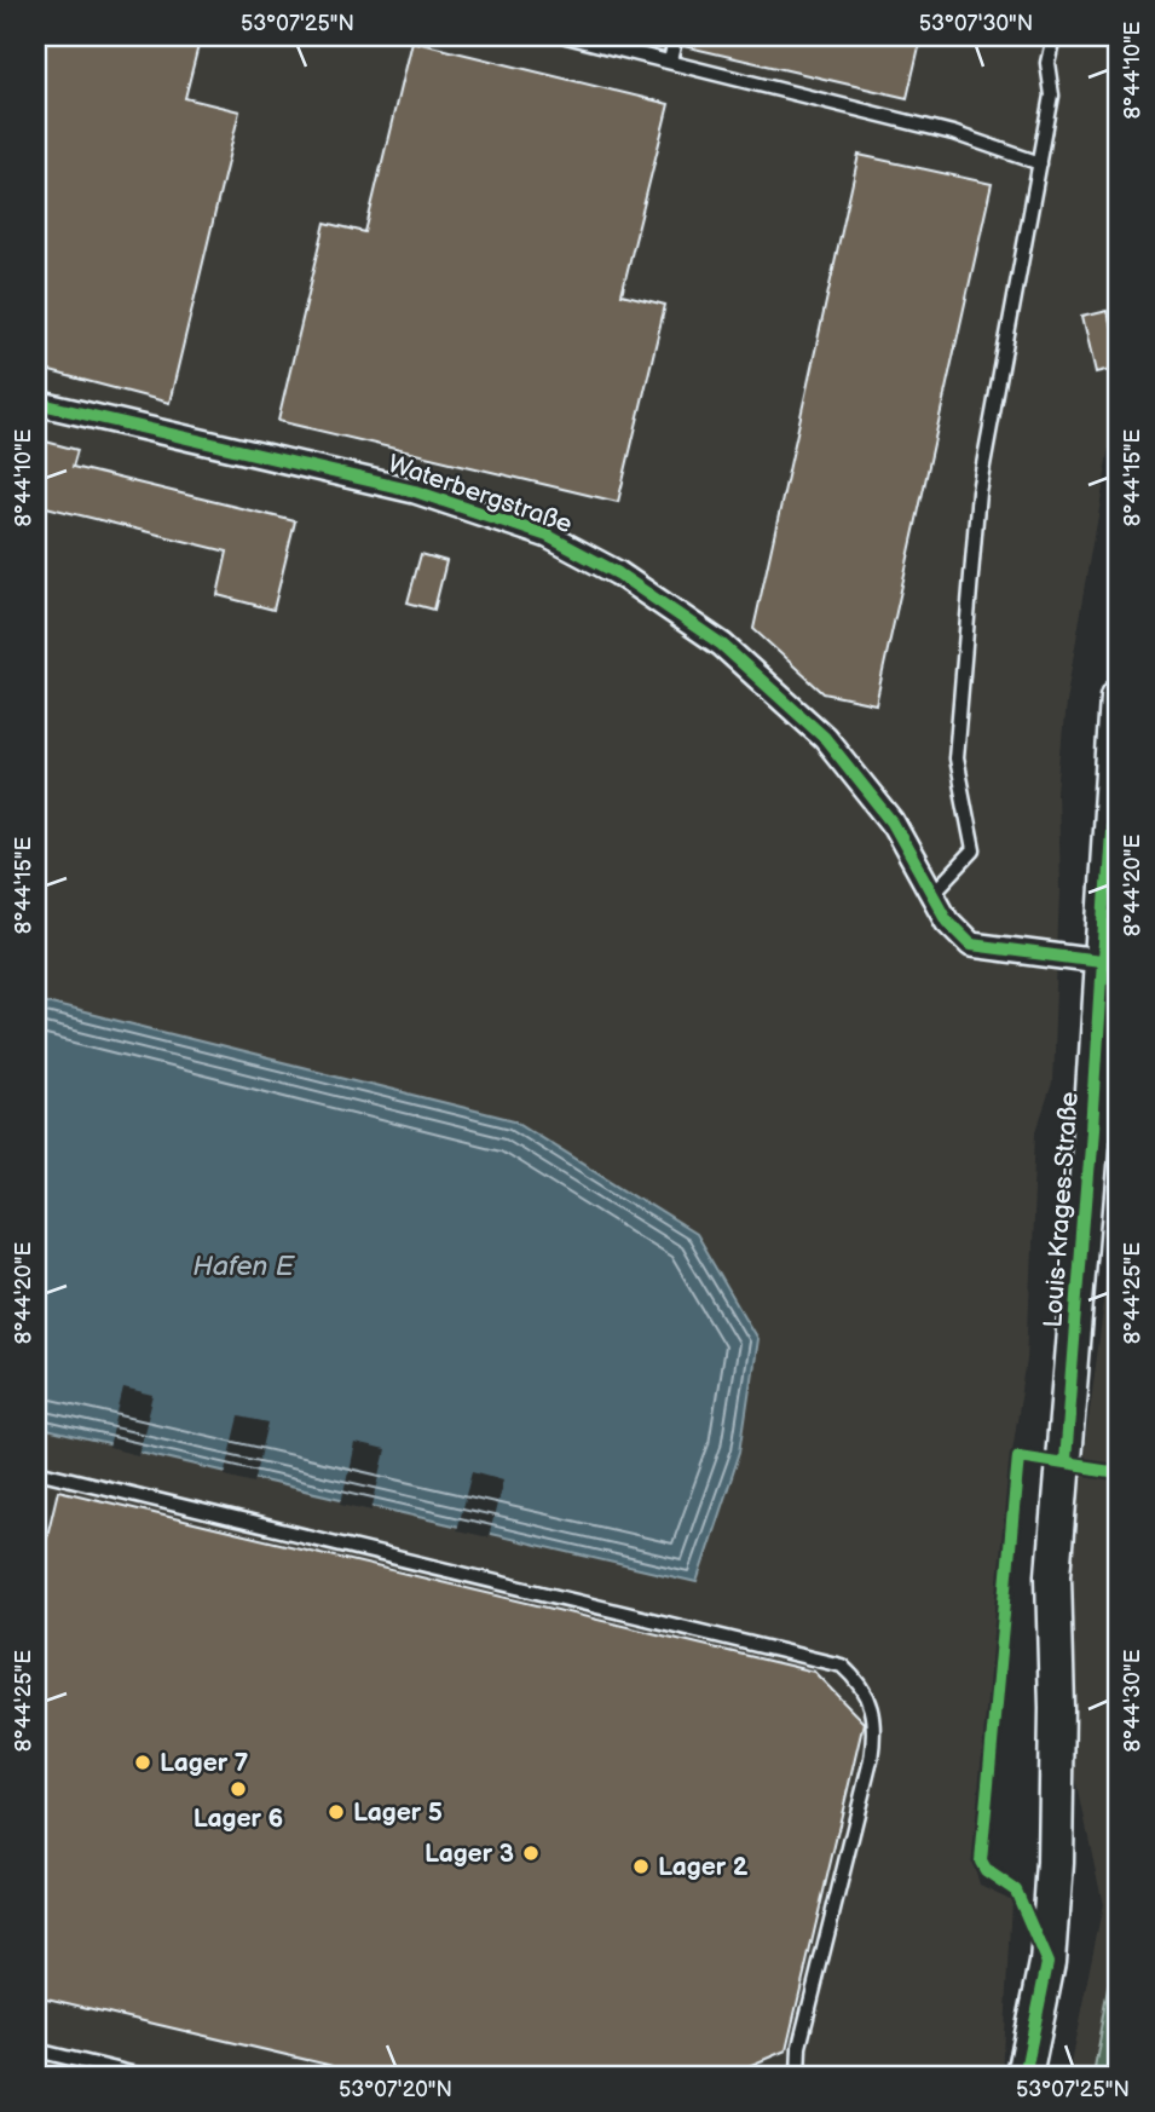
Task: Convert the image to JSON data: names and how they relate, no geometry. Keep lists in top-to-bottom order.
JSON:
{
  "streets": {
    "street": ["Waterbergstraße", "Louis-Krages-Straße"]
  },
  "crossings": [
    ["Waterbergstraße", "Louis-Krages-Straße"]
  ],
  "water": ["Hafen E"],
  "places": [
    "Lager 7",
    "Lager 6",
    "Lager 5",
    "Lager 3",
    "Lager 2"
  ],
  "coordinates": [
    "53°07'25\"N",
    "53°07'30\"N",
    "8°44'10\"E",
    "8°44'15\"E",
    "8°44'20\"E",
    "8°44'25\"E",
    "8°44'30\"E",
    "53°07'20\"N"
  ]
}
